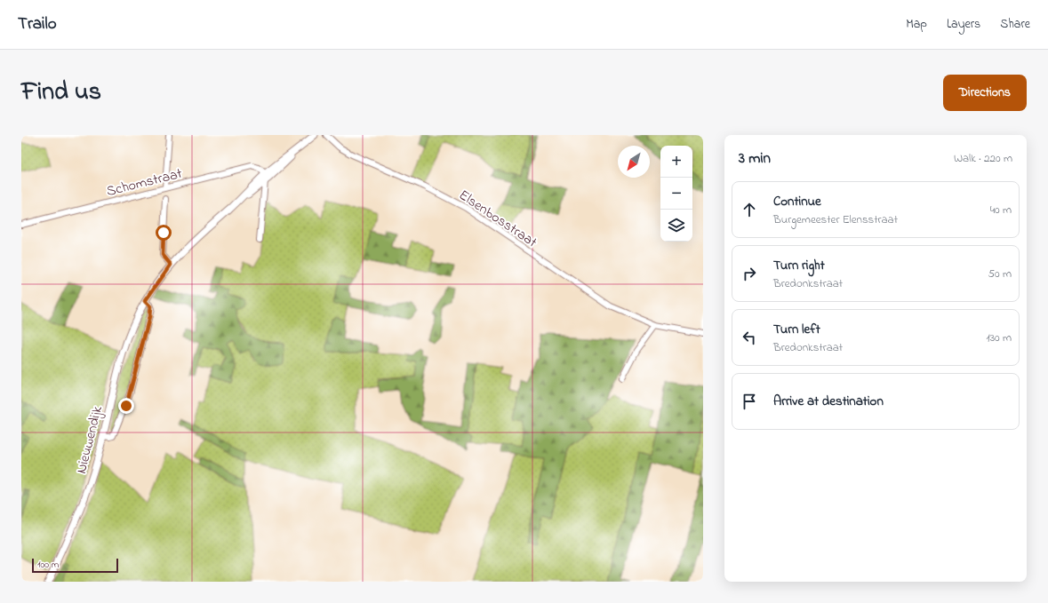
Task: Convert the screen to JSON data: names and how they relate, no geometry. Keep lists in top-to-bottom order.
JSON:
{
  "streets": {
    "street": ["Schomstraat", "Elsenbosstraat", "Nieuwendijk"]
  },
  "crossings": [
    ["Schomstraat", "Nieuwendijk"]
  ],
  "scale_bar": "100 m",
  "north": "bottom left",
  "page": {
    "header": "Trailo",
    "nav": ["Map", "Layers", "Share"],
    "title": "Find us",
    "buttons": "Directions",
    "heading": ["3 min", "Walk · 220 m"],
    "map_buttons": ["+", "−"],
    "list": [
      ["Continue", "Burgemeester Elensstraat", "40 m"],
      ["Turn right", "Bredonkstraat", "50 m"],
      ["Turn left", "Bredonkstraat", "130 m"],
      "Arrive at destination"
    ],
    "scale": "100 m"
  }
}
